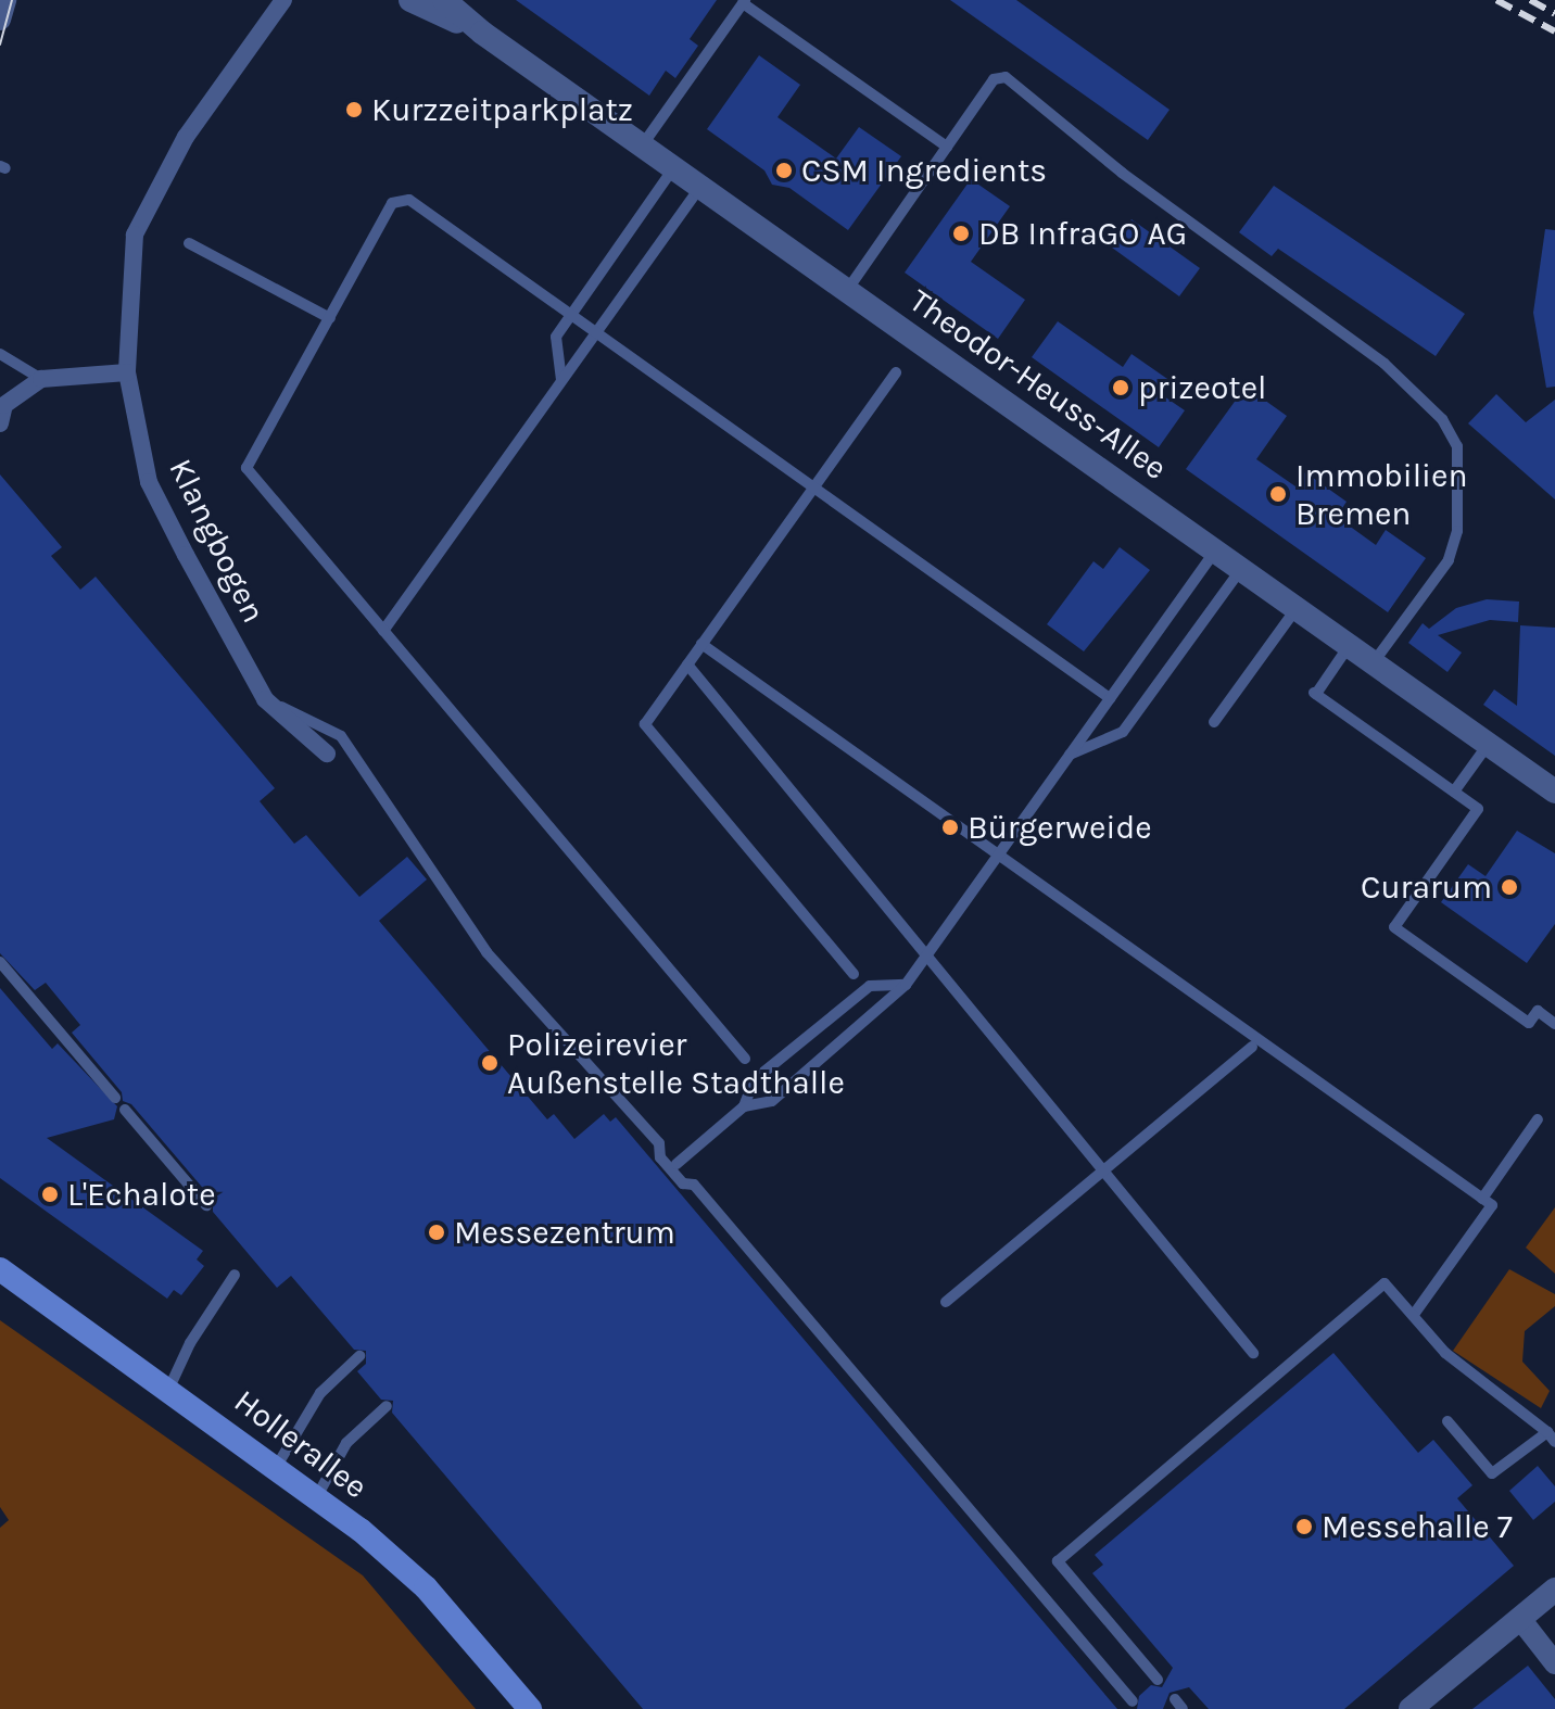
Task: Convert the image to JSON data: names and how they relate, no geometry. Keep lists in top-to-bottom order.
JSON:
{
  "streets": {
    "main road": ["Hollerallee"],
    "street": ["Theodor-Heuss-Allee", "Klangbogen"]
  },
  "places": [
    "Kurzzeitparkplatz",
    "CSM Ingredients",
    "DB InfraGO AG",
    "prizeotel",
    "Immobilien Bremen",
    "Bürgerweide",
    "Curarum",
    "Polizeirevier Außenstelle Stadthalle",
    "L'Echalote",
    "Messezentrum",
    "Messehalle 7"
  ]
}
